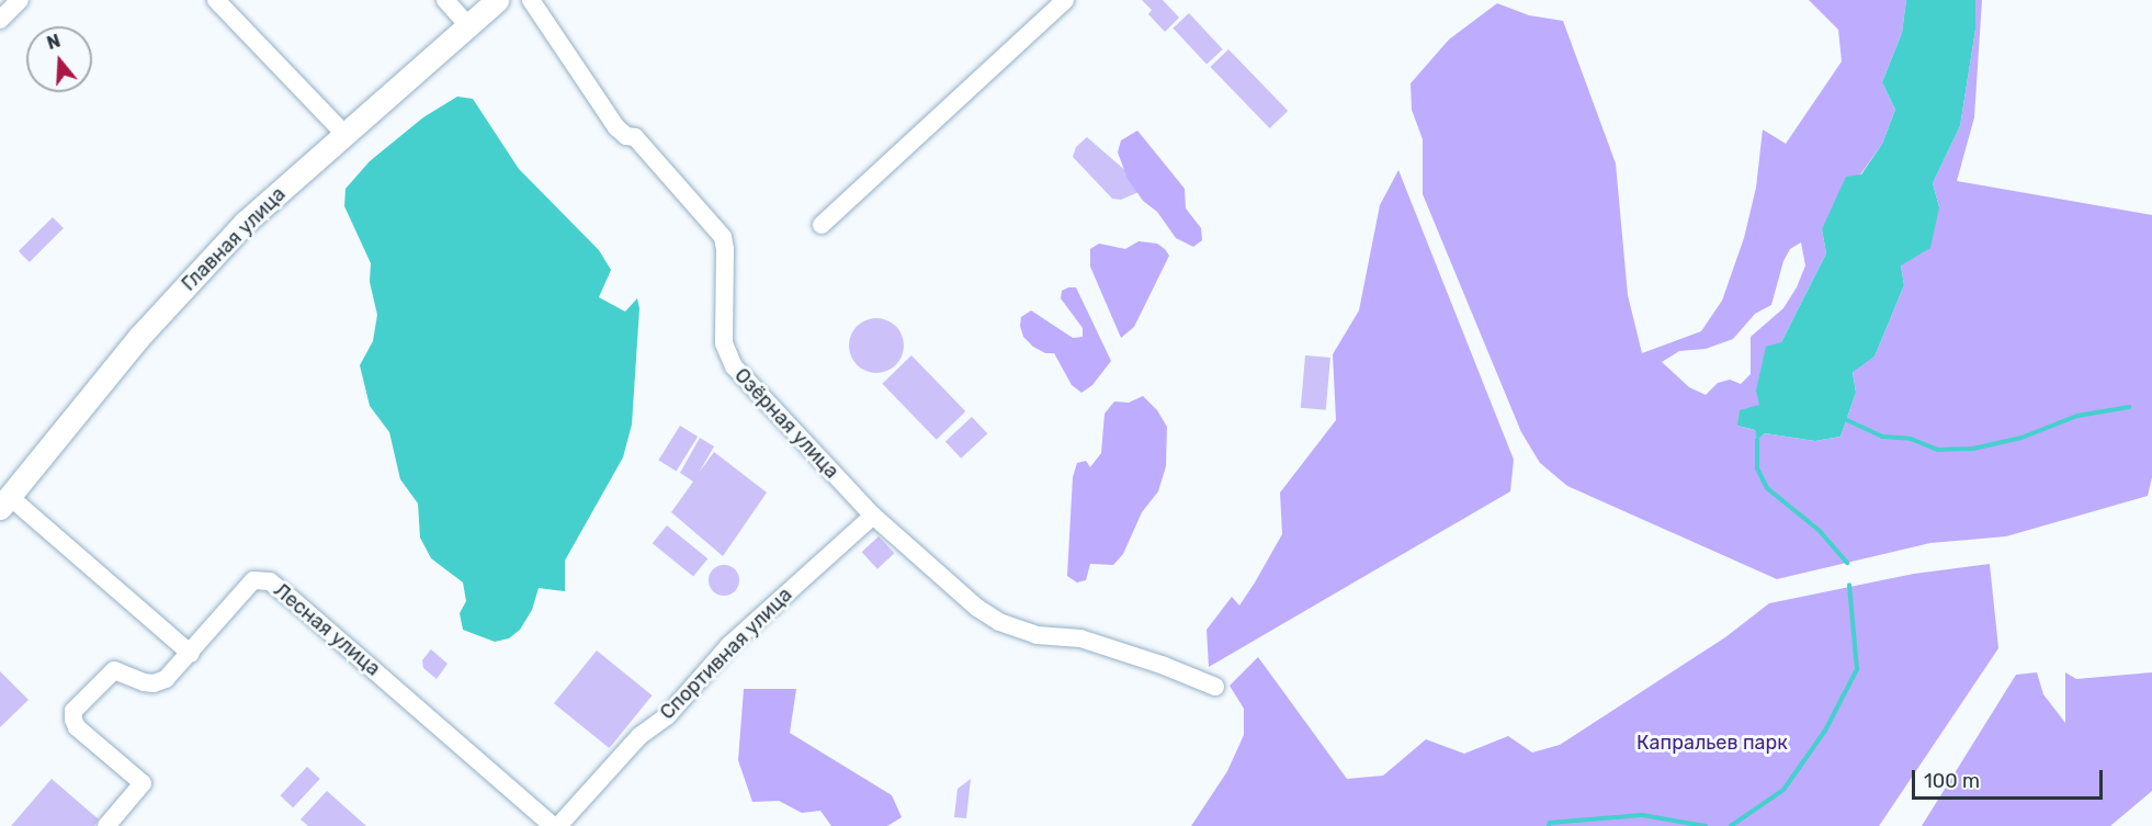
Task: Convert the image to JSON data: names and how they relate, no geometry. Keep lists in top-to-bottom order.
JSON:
{
  "streets": {
    "main road": ["Главная улица"],
    "street": ["Озёрная улица", "Лесная улица", "Спортивная улица"]
  },
  "crossings": [
    ["Озёрная улица", "Спортивная улица"]
  ],
  "parks": ["Капральев парк"],
  "scale_bar": "100 m",
  "north": "top"
}
